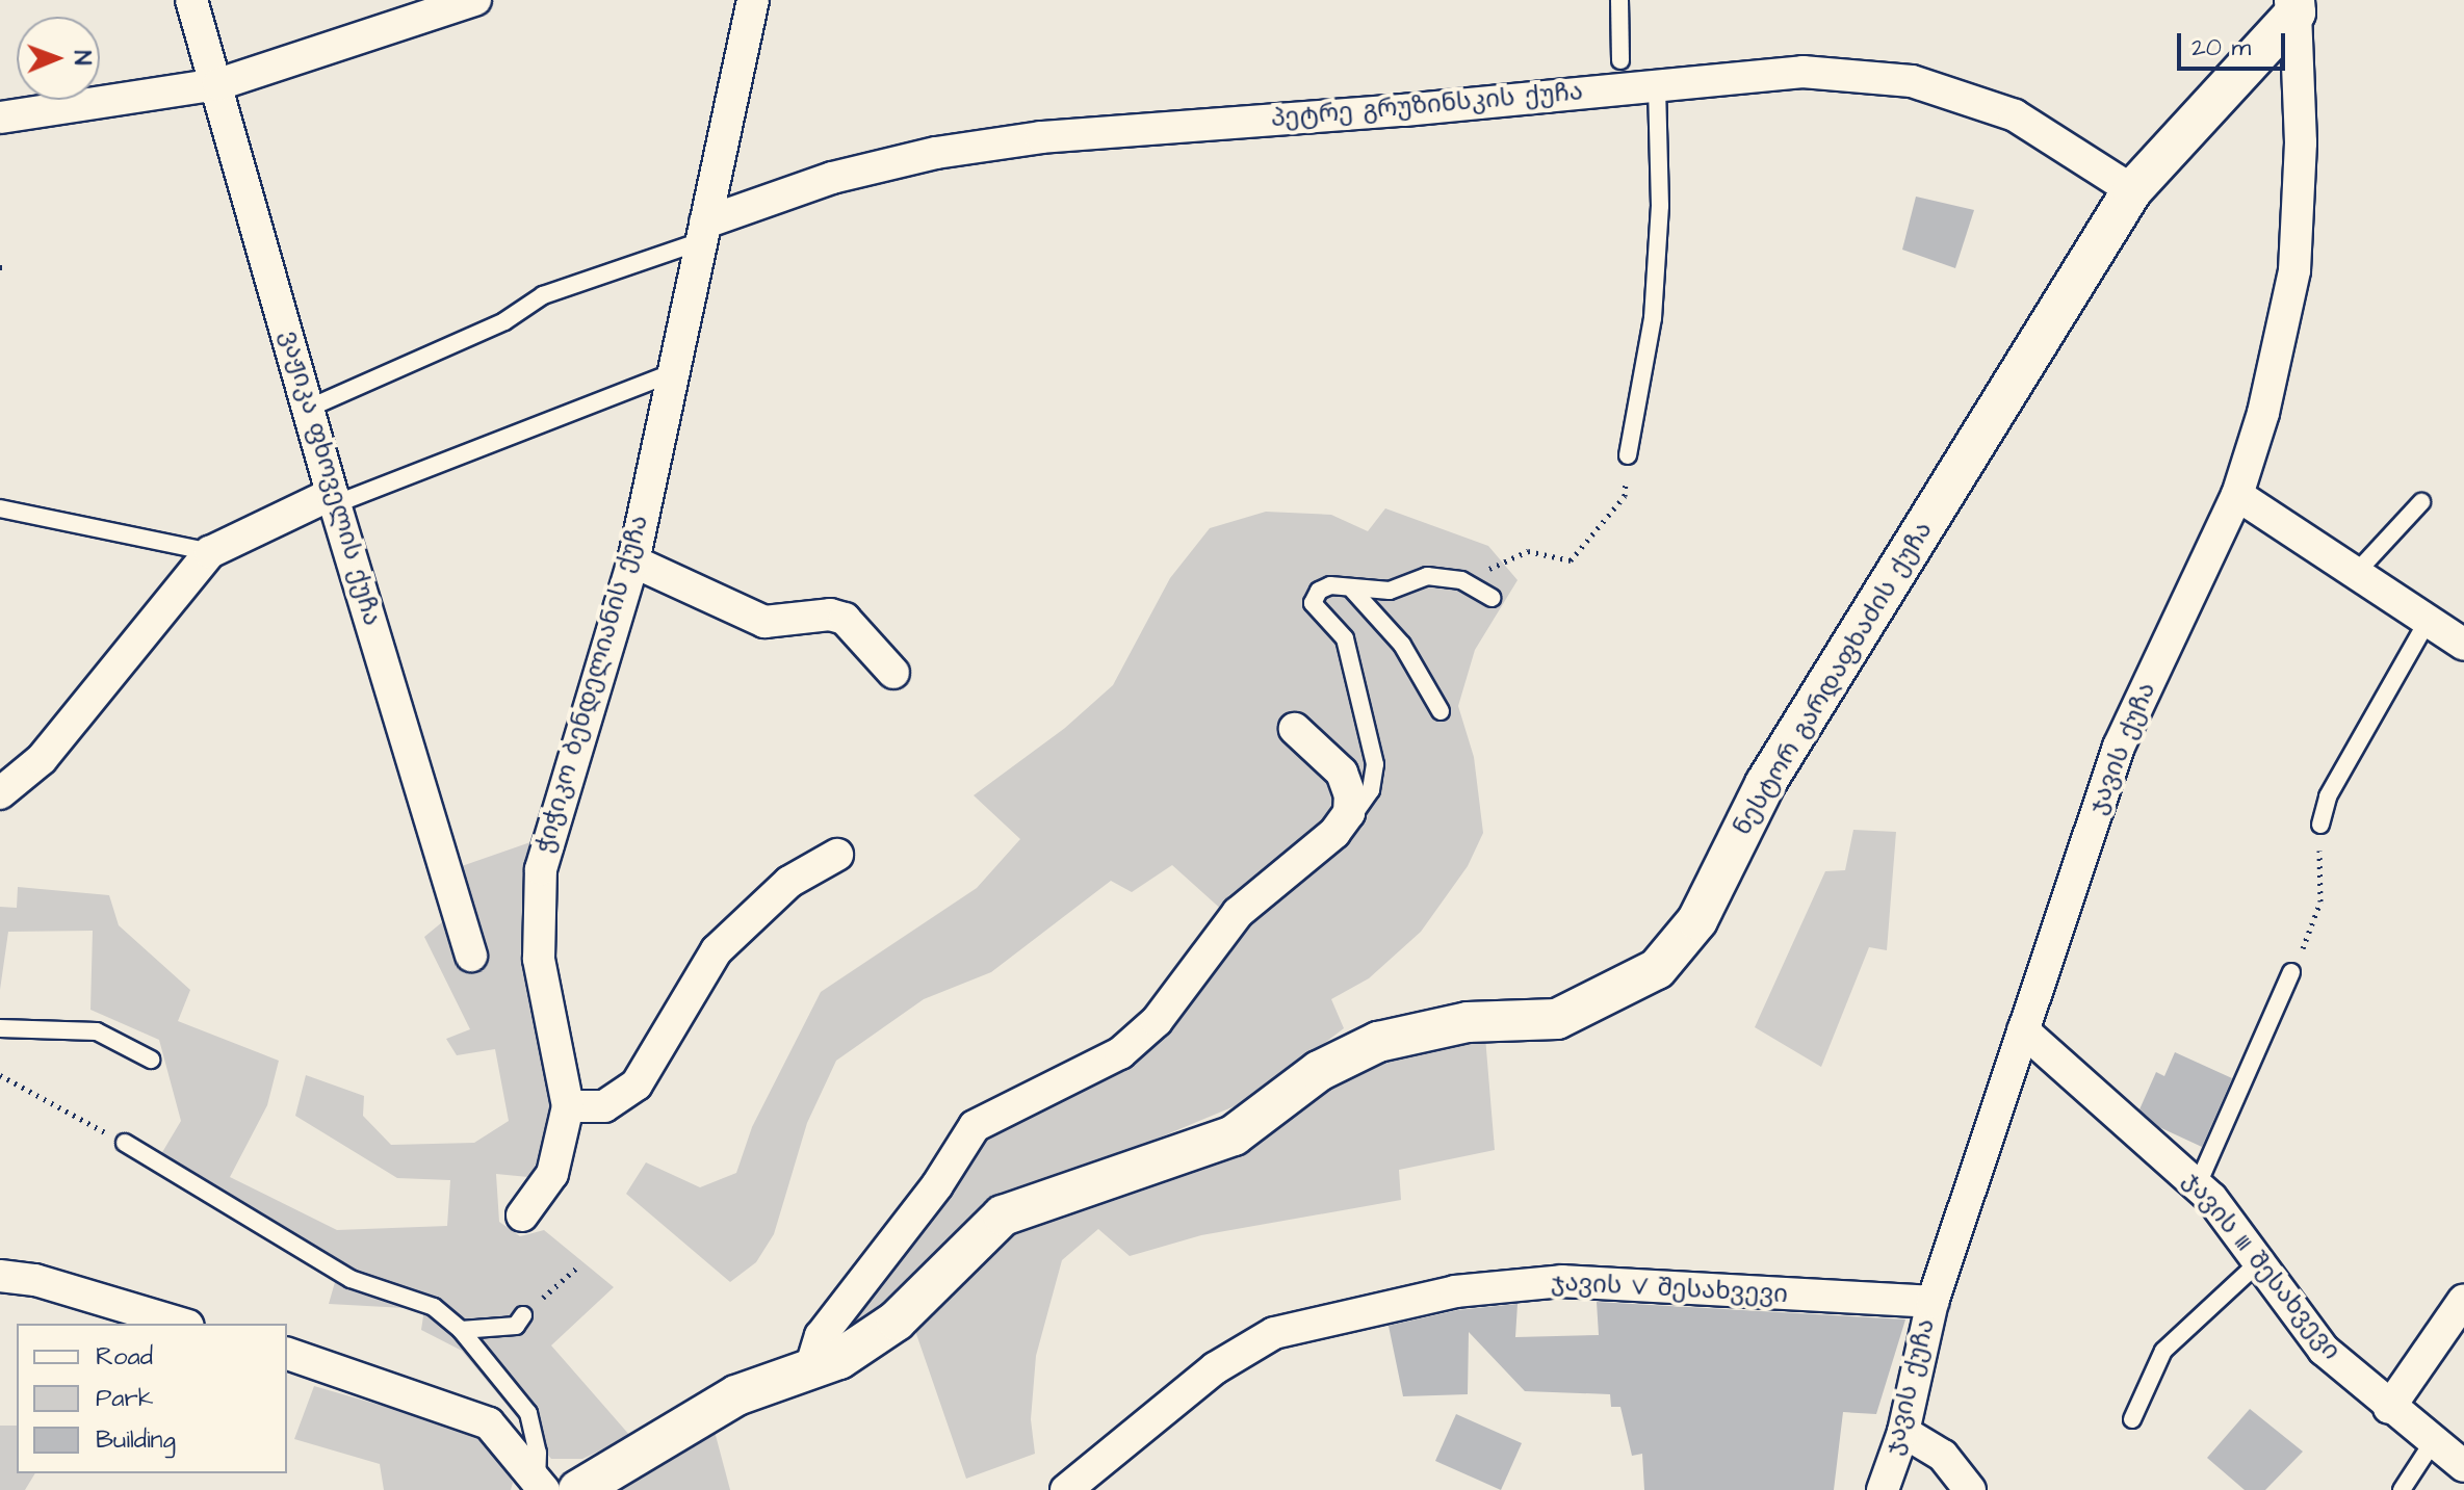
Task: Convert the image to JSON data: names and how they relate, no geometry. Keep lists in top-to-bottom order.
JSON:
{
  "streets": {
    "street": [
      "პეტრე გრუზინსკის ქუჩა",
      "ვაჟიკა ფხოველის ქუჩა",
      "ნესტორ გარდაფხაძის ქუჩა",
      "ჭიჭიკო ბენდელიანის ქუჩა",
      "ჯავის ქუჩა",
      "ჯავის III შესახვევი",
      "ჯავის V შესახვევი"
    ]
  },
  "crossings": [
    ["პეტრე გრუზინსკის ქუჩა", "ნესტორ გარდაფხაძის ქუჩა"],
    ["პეტრე გრუზინსკის ქუჩა", "ჭიჭიკო ბენდელიანის ქუჩა"],
    ["ნესტორ გარდაფხაძის ქუჩა", "ჯავის ქუჩა"],
    ["ჯავის ქუჩა", "ჯავის III შესახვევი"],
    ["ჯავის ქუჩა", "ჯავის V შესახვევი"]
  ],
  "legend": ["Road", "Park", "Building"],
  "scale_bar": "20 m",
  "north": "right"
}
